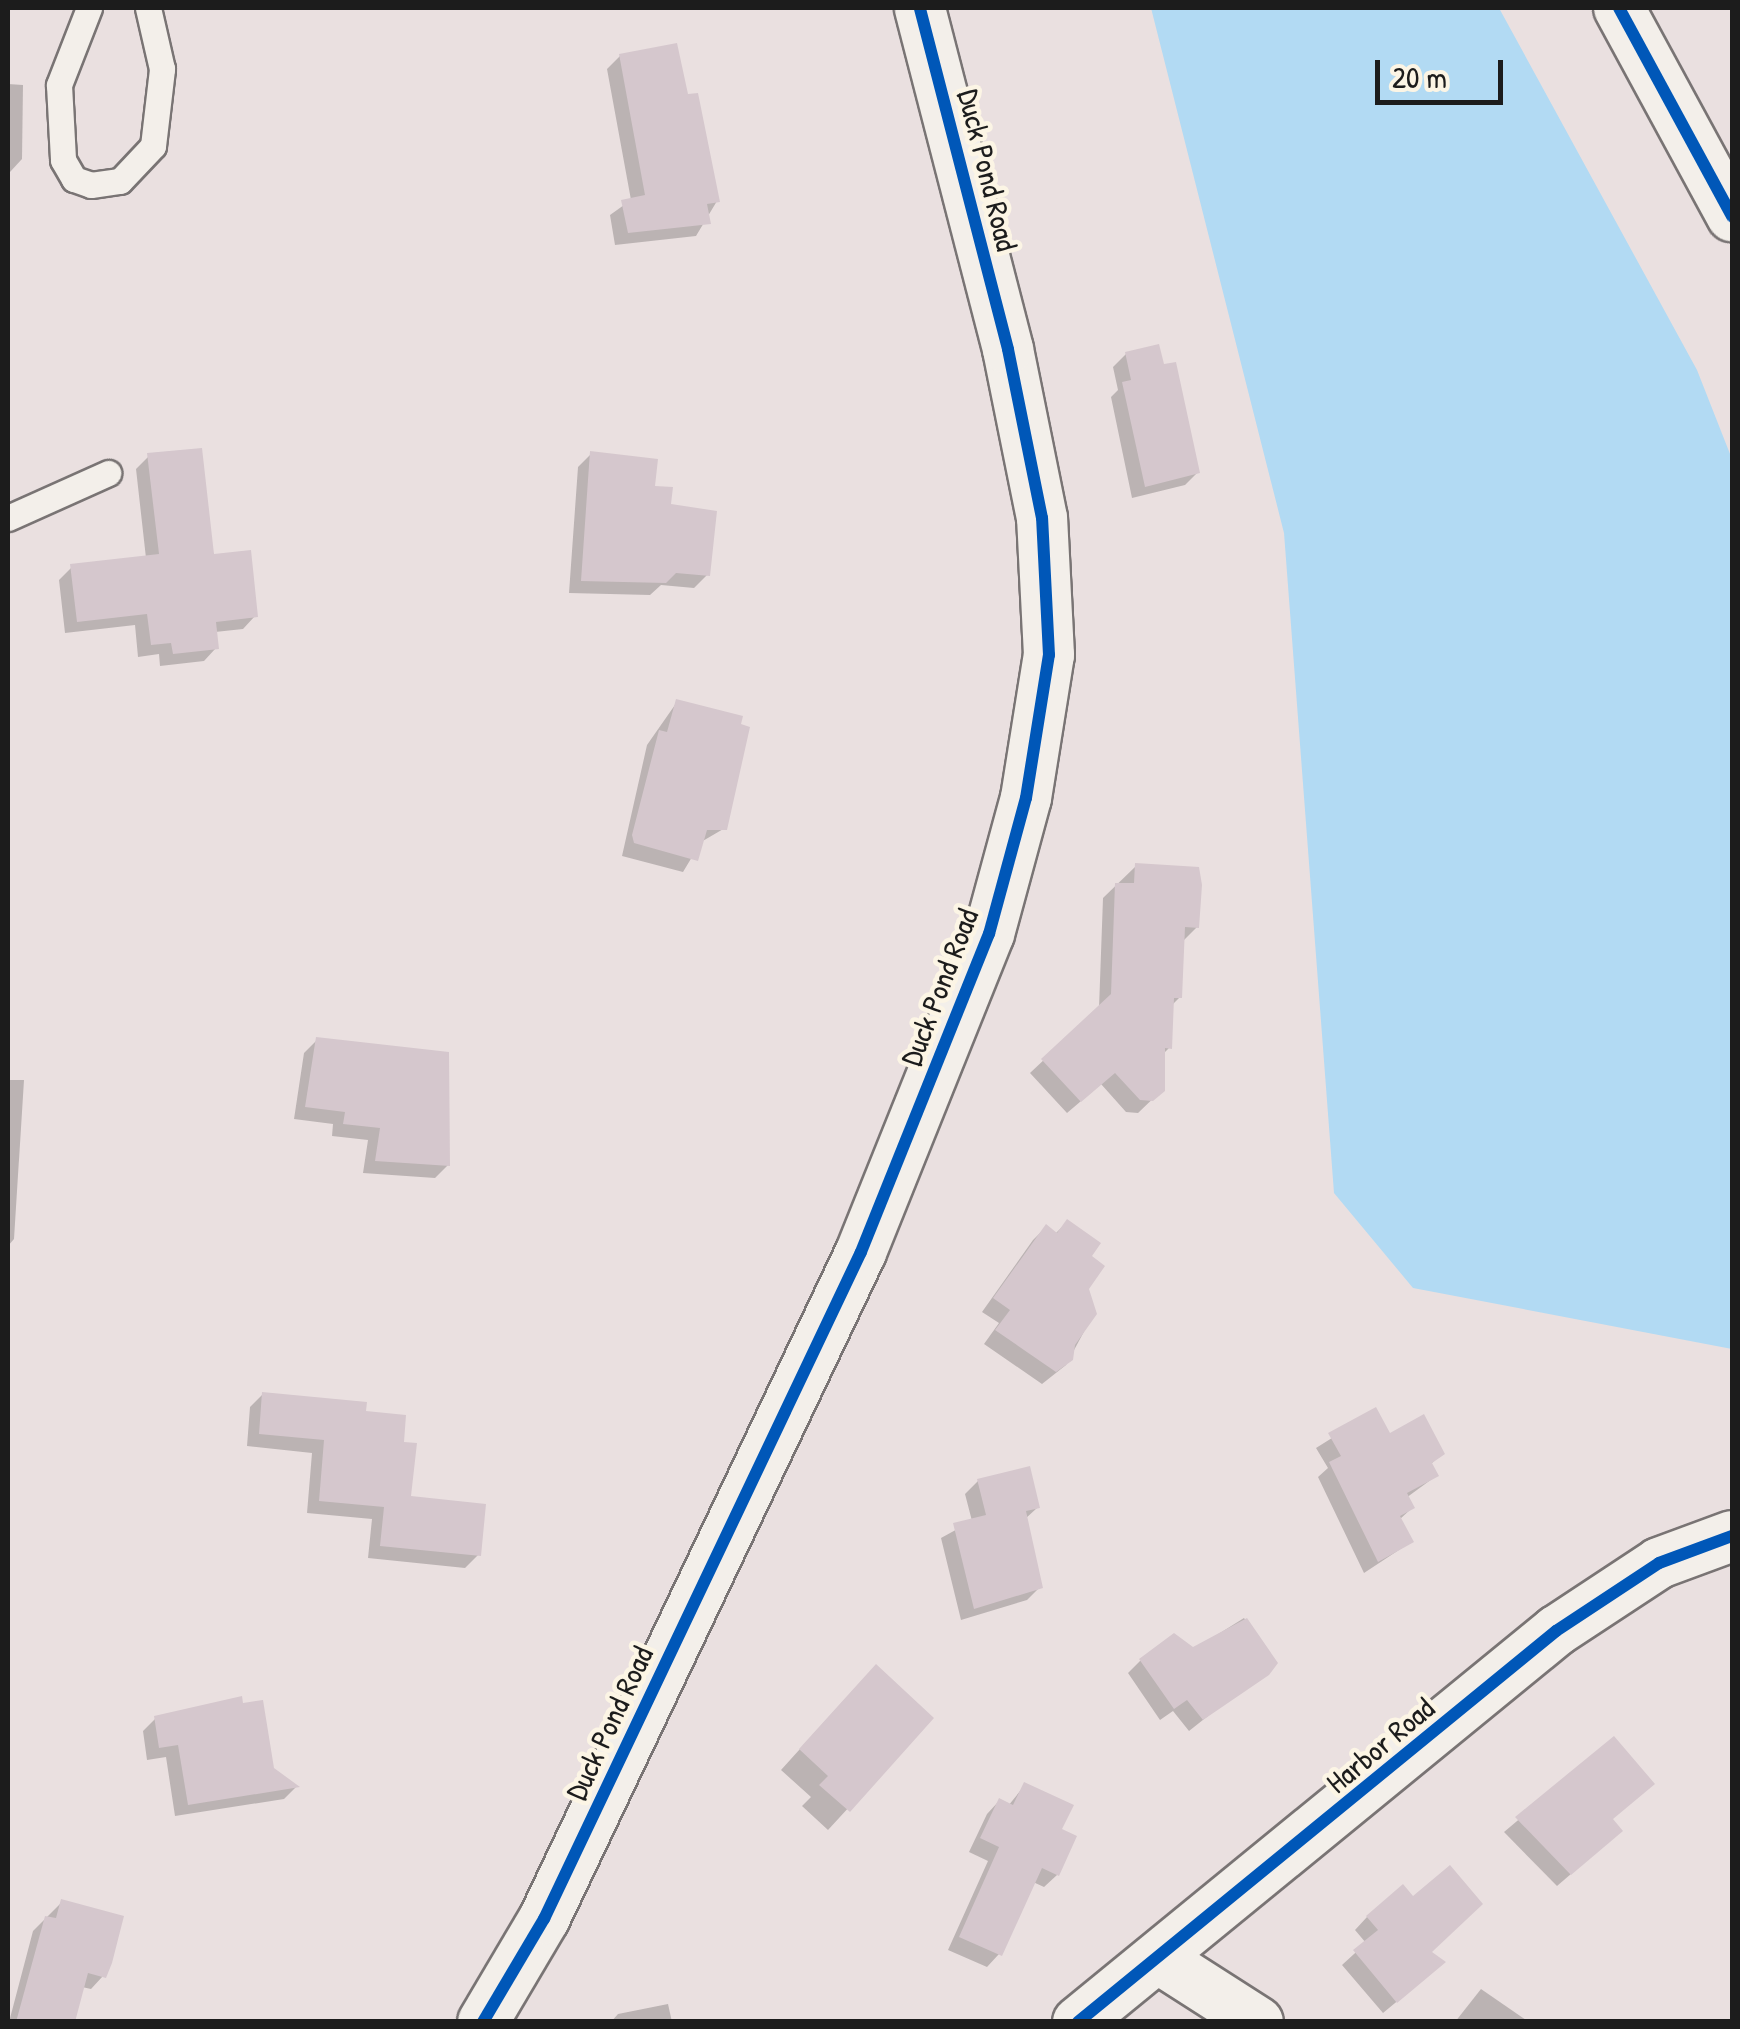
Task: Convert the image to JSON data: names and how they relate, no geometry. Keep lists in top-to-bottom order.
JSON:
{
  "streets": {
    "street": ["Duck Pond Road", "Harbor Road"]
  },
  "scale_bar": "20 m"
}
